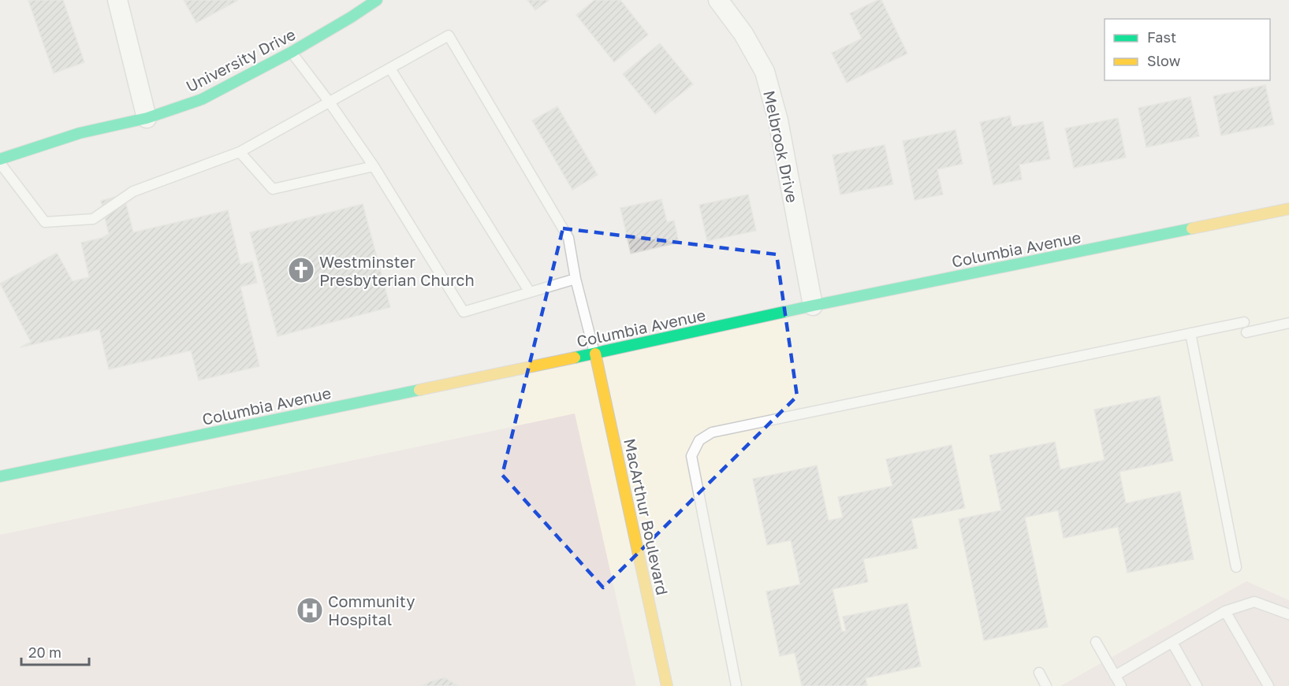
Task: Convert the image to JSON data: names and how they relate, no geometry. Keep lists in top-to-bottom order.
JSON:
{
  "streets": {
    "street": [
      "University Drive",
      "Melbrook Drive",
      "Columbia Avenue",
      "MacArthur Boulevard"
    ]
  },
  "crossings": [
    ["Melbrook Drive", "Columbia Avenue"],
    ["Columbia Avenue", "MacArthur Boulevard"]
  ],
  "places": {
    "church": ["Westminster Presbyterian Church"],
    "hospital": ["Community Hospital"]
  },
  "legend": ["Fast", "Slow"],
  "scale_bar": "20 m"
}
